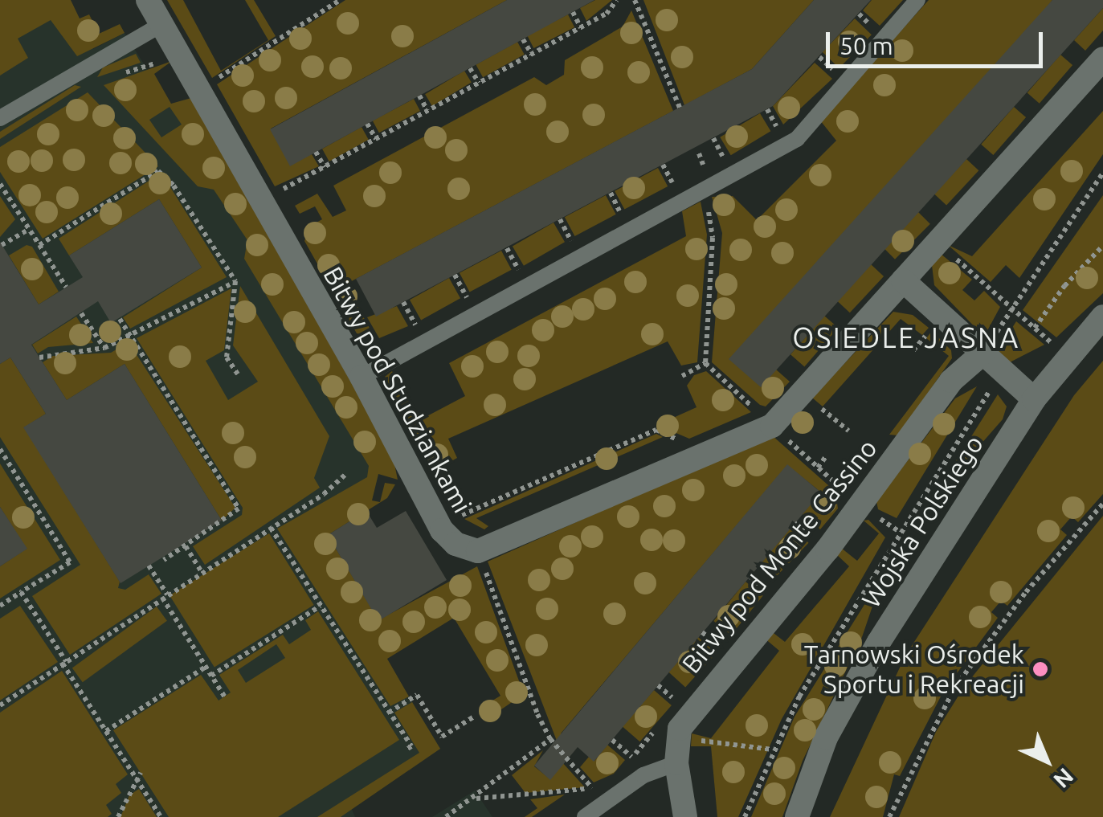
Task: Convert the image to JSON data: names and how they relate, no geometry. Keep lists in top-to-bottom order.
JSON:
{
  "streets": {
    "street": ["Bitwy pod Studziankami", "Wojska Polskiego", "Bitwy pod Monte Cassino"]
  },
  "districts": ["OSIEDLE JASNA"],
  "places": ["Tarnowski Ośrodek Sportu i Rekreacji"],
  "scale_bar": "50 m",
  "north": "bottom right"
}
